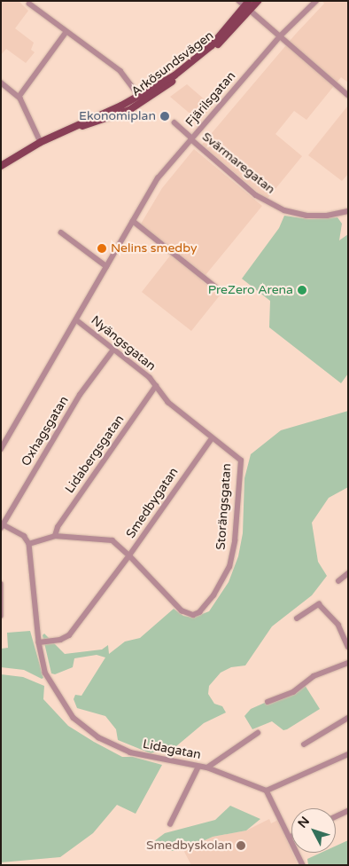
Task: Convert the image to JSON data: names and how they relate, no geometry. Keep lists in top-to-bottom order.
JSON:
{
  "streets": {
    "main road": ["Arkösundsvägen"],
    "street": [
      "Fjärilsgatan",
      "Svärmaregatan",
      "Nyängsgatan",
      "Oxhagsgatan",
      "Lidabergsgatan",
      "Smedbygatan",
      "Storängsgatan",
      "Lidagatan"
    ]
  },
  "crossings": [
    ["Fjärilsgatan", "Svärmaregatan"],
    ["Fjärilsgatan", "Nyängsgatan"],
    ["Nyängsgatan", "Oxhagsgatan"],
    ["Nyängsgatan", "Lidabergsgatan"],
    ["Nyängsgatan", "Smedbygatan"],
    ["Nyängsgatan", "Storängsgatan"],
    ["Lidabergsgatan", "Smedbygatan"],
    ["Smedbygatan", "Storängsgatan"],
    ["Smedbygatan", "Lidagatan"]
  ],
  "places": [
    "Ekonomiplan",
    "Nelins smedby",
    "PreZero Arena",
    "Smedbyskolan"
  ],
  "north": "top left"
}
